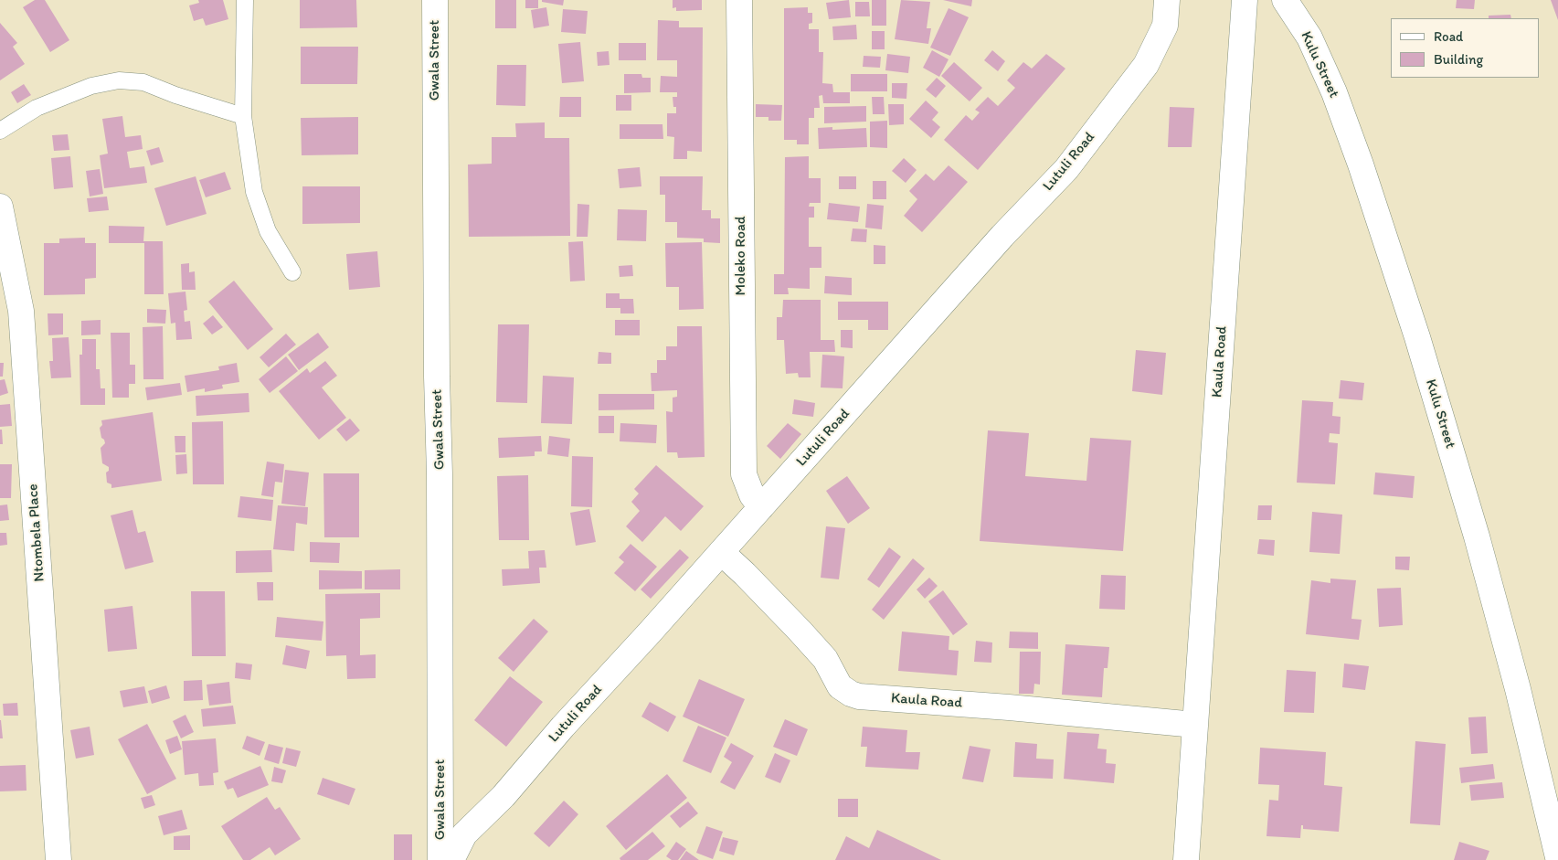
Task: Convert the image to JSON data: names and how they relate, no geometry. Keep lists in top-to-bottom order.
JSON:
{
  "streets": {
    "street": [
      "Gwala Street",
      "Kulu Street",
      "Lutuli Road",
      "Moleko Road",
      "Kaula Road",
      "Ntombela Place"
    ]
  },
  "crossings": [
    ["Lutuli Road", "Moleko Road"],
    ["Lutuli Road", "Kaula Road"]
  ],
  "legend": ["Road", "Building"]
}
